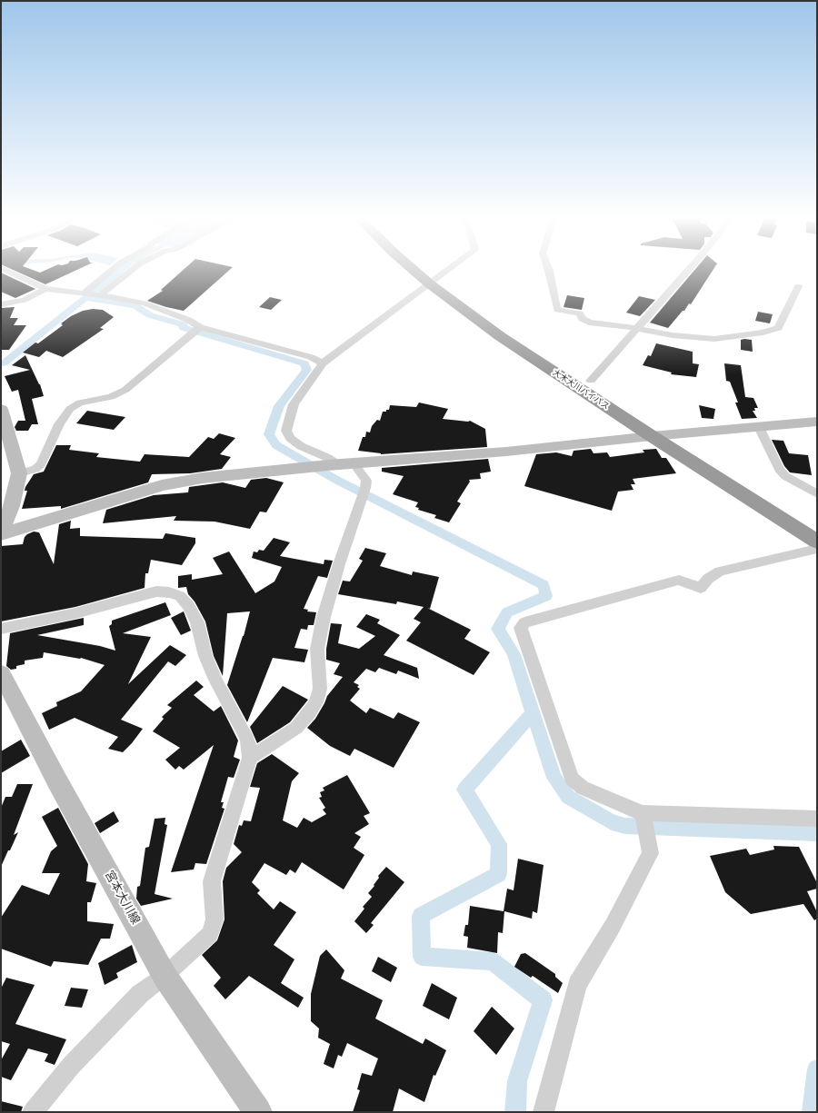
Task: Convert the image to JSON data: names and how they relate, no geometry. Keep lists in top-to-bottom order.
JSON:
{
  "streets": {
    "highway": ["大木大川バイパス"],
    "street": ["宮本大川線"]
  }
}
